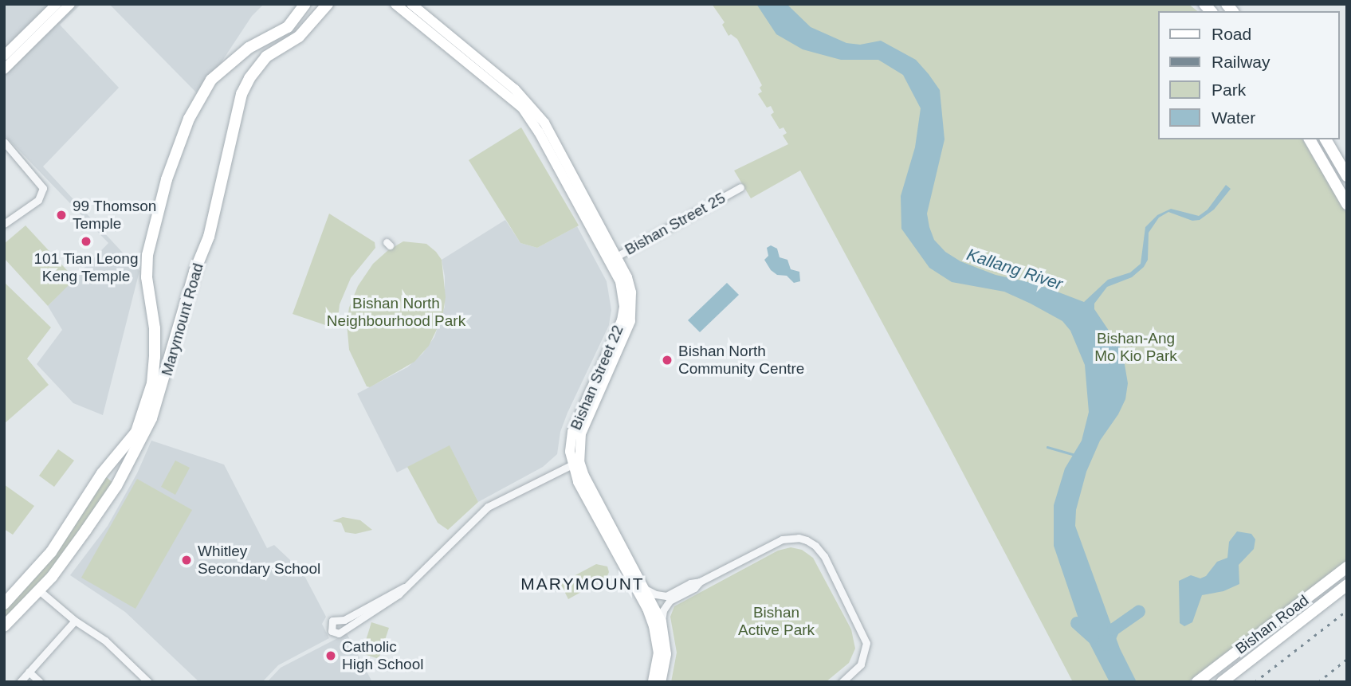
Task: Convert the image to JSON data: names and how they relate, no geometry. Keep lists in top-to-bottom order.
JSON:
{
  "streets": {
    "main road": ["Marymount Road", "Bishan Street 22", "Bishan Road"],
    "street": ["Bishan Street 25"]
  },
  "crossings": [
    ["Bishan Street 25", "Bishan Street 22"]
  ],
  "districts": ["MARYMOUNT"],
  "water": ["Kallang River"],
  "parks": ["Bishan North Neighbourhood Park", "Bishan-Ang Mo Kio Park", "Bishan Active Park"],
  "places": [
    "99 Thomson Temple",
    "101 Tian Leong Keng Temple",
    "Bishan North Community Centre",
    "Whitley Secondary School",
    "Catholic High School"
  ],
  "legend": [
    "Road",
    "Railway",
    "Park",
    "Water"
  ]
}
